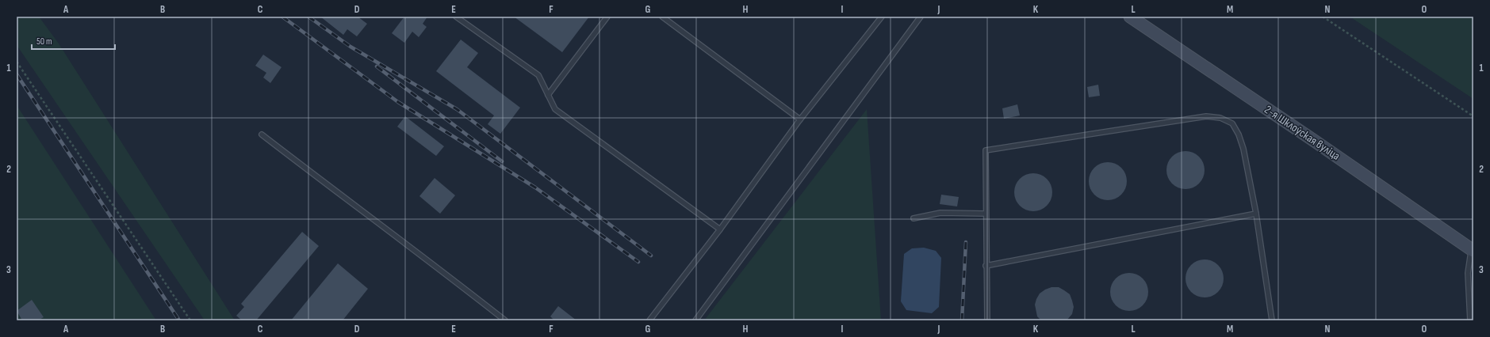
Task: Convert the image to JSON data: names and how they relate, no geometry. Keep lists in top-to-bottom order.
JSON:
{
  "streets": {
    "street": ["2-я Шклоўская вуліца"]
  },
  "scale_bar": "50 m",
  "grid": {
    "columns": [
      "A",
      "B",
      "C",
      "D",
      "E",
      "F",
      "G",
      "H",
      "I",
      "J",
      "K",
      "L",
      "M",
      "N",
      "O"
    ],
    "rows": ["1", "2", "3"]
  }
}
